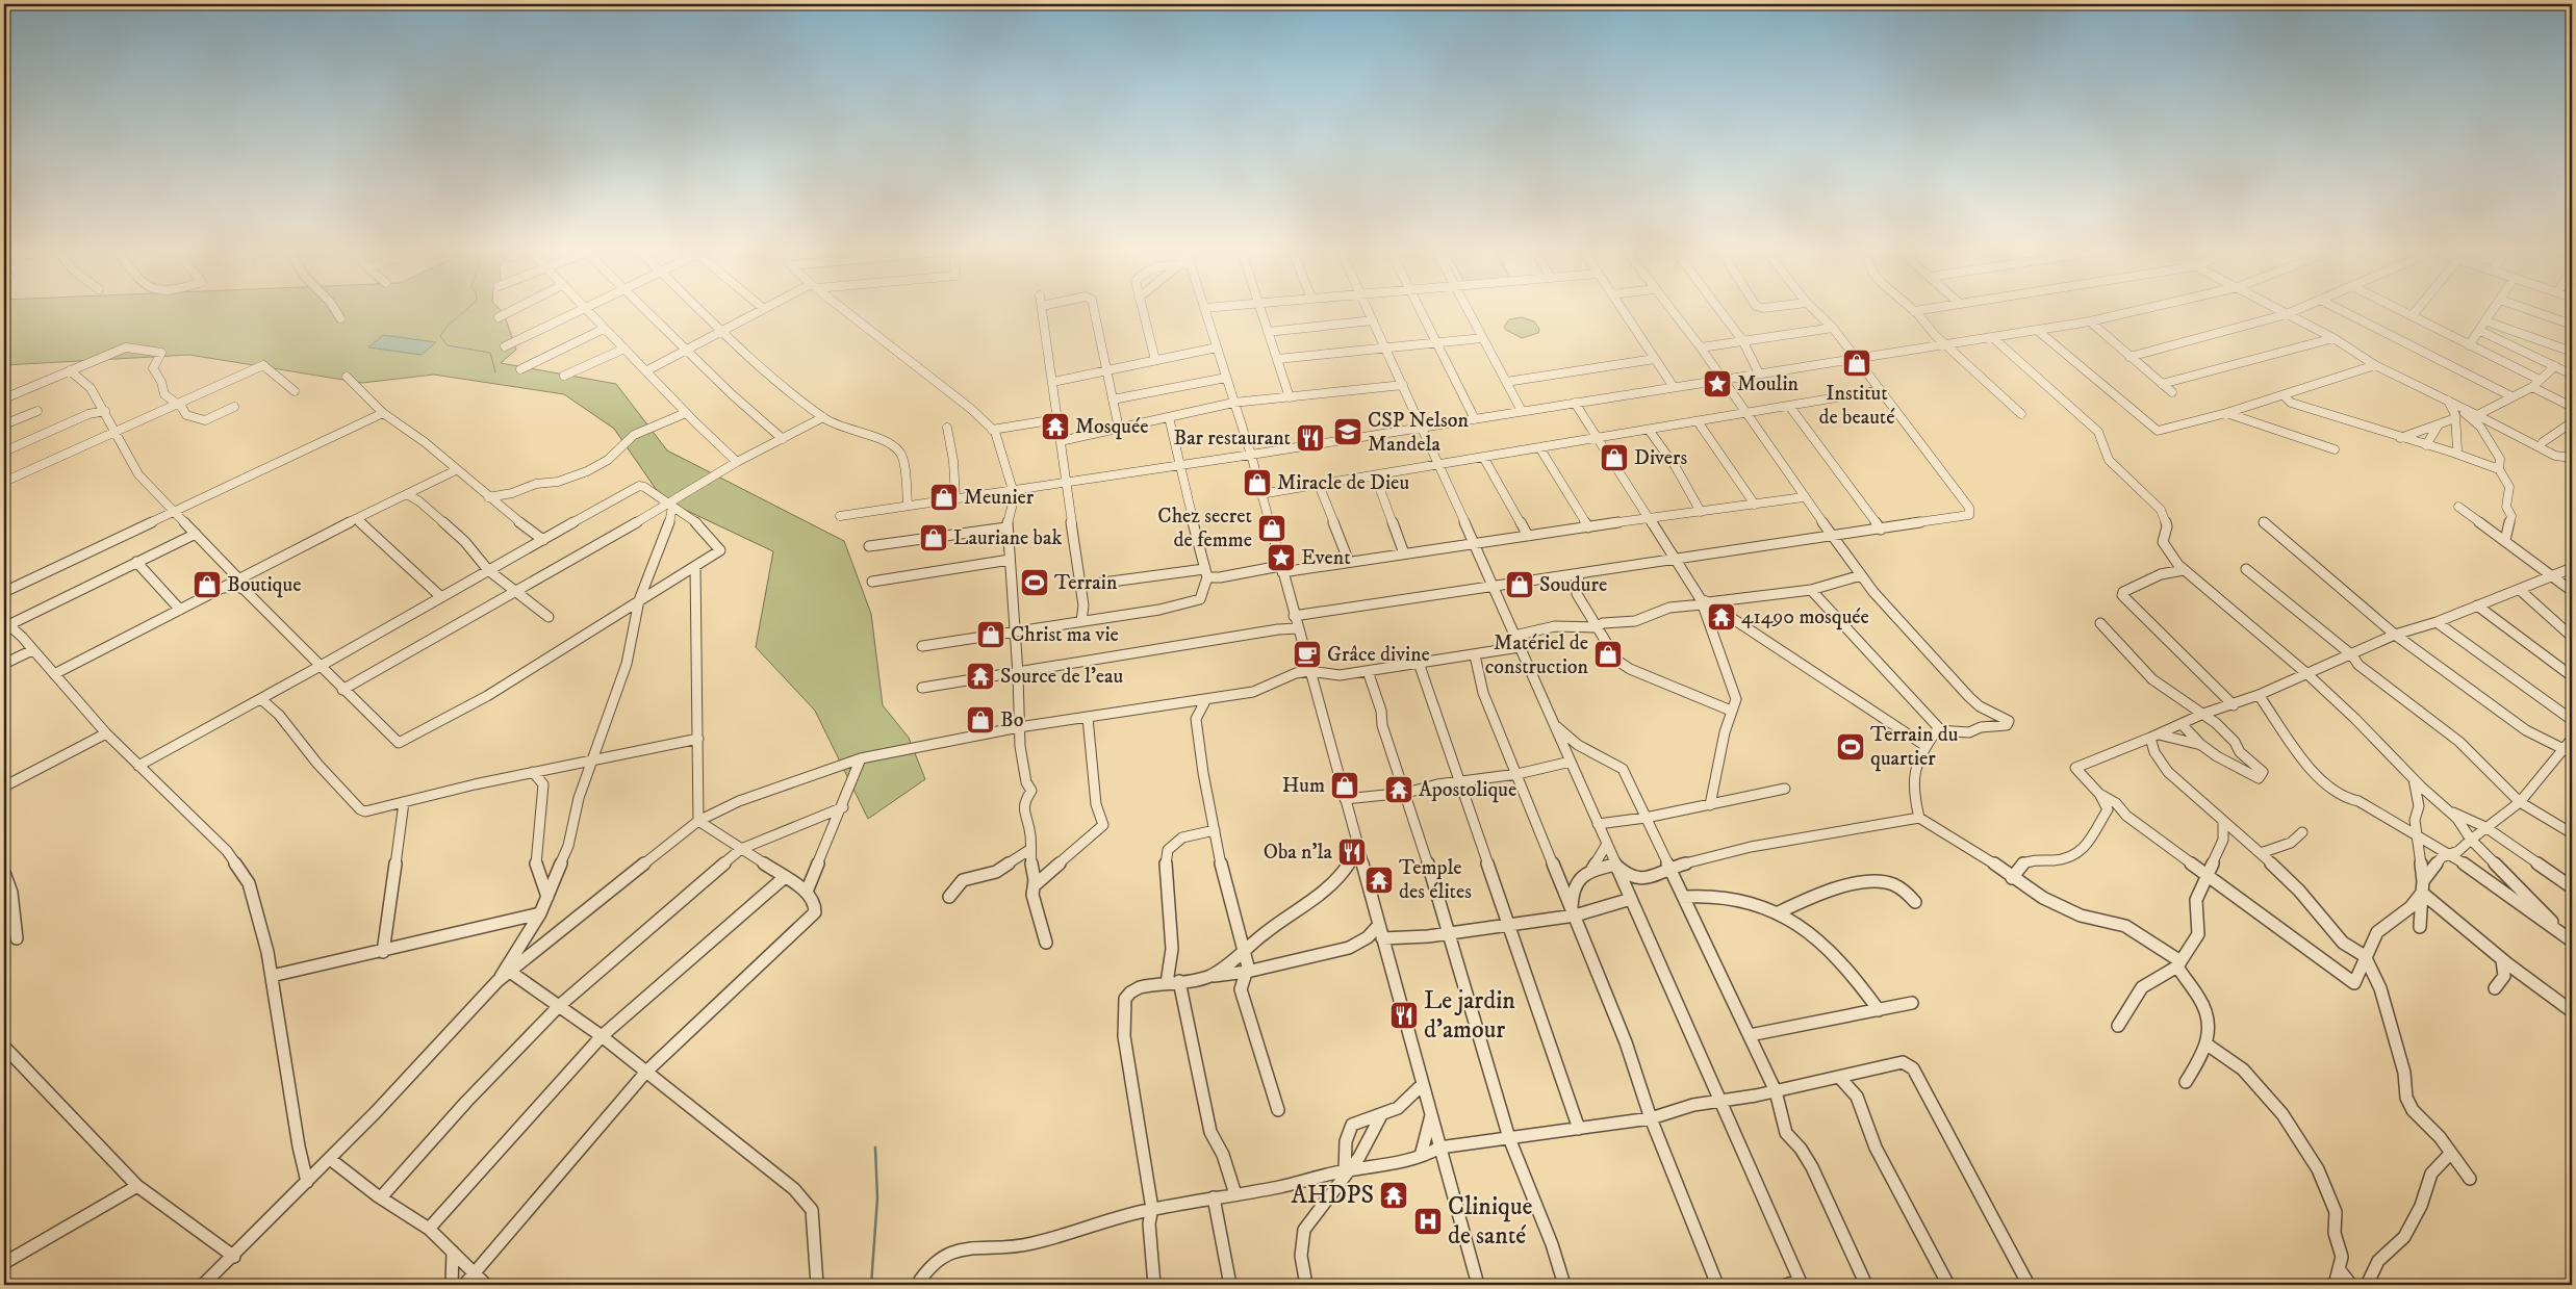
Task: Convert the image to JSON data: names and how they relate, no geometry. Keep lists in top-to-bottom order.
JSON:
{
  "places": {
    "shop": [
      "Institut de beauté",
      "Divers",
      "Miracle de Dieu",
      "Meunier",
      "Chez secret de femme",
      "Lauriane bak",
      "Boutique",
      "Soudure",
      "Christ ma vie",
      "Matériel de construction",
      "Bo",
      "Hum"
    ],
    "place": ["Moulin", "Event"],
    "temple": [
      "Mosquée",
      "41490 mosquée",
      "Source de l'eau",
      "Apostolique",
      "Temple des élites",
      "AHDPS"
    ],
    "school or university": ["CSP Nelson Mandela"],
    "restaurant": ["Bar restaurant", "Oba n'la", "Le jardin d'amour"],
    "sports": ["Terrain", "Terrain du quartier"],
    "cafe": ["Grâce divine"],
    "hospital": ["Clinique de santé"]
  }
}
